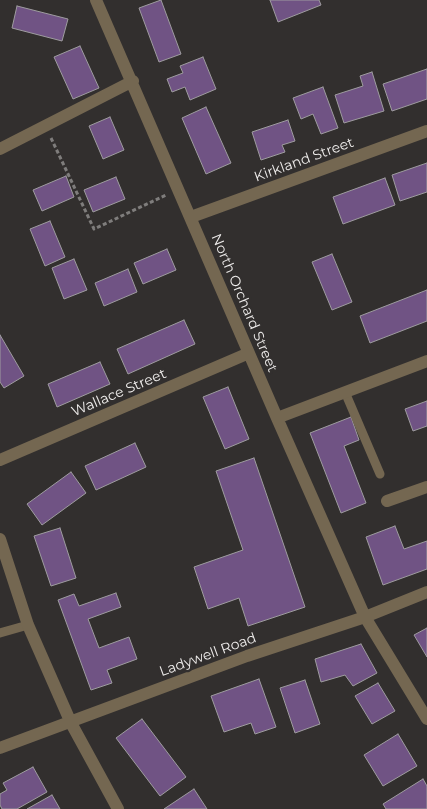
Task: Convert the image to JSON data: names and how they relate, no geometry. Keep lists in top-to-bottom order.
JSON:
{
  "streets": {
    "street": [
      "Kirkland Street",
      "North Orchard Street",
      "Wallace Street",
      "Ladywell Road"
    ]
  },
  "crossings": [
    ["Kirkland Street", "North Orchard Street"],
    ["North Orchard Street", "Wallace Street"],
    ["North Orchard Street", "Ladywell Road"]
  ]
}
